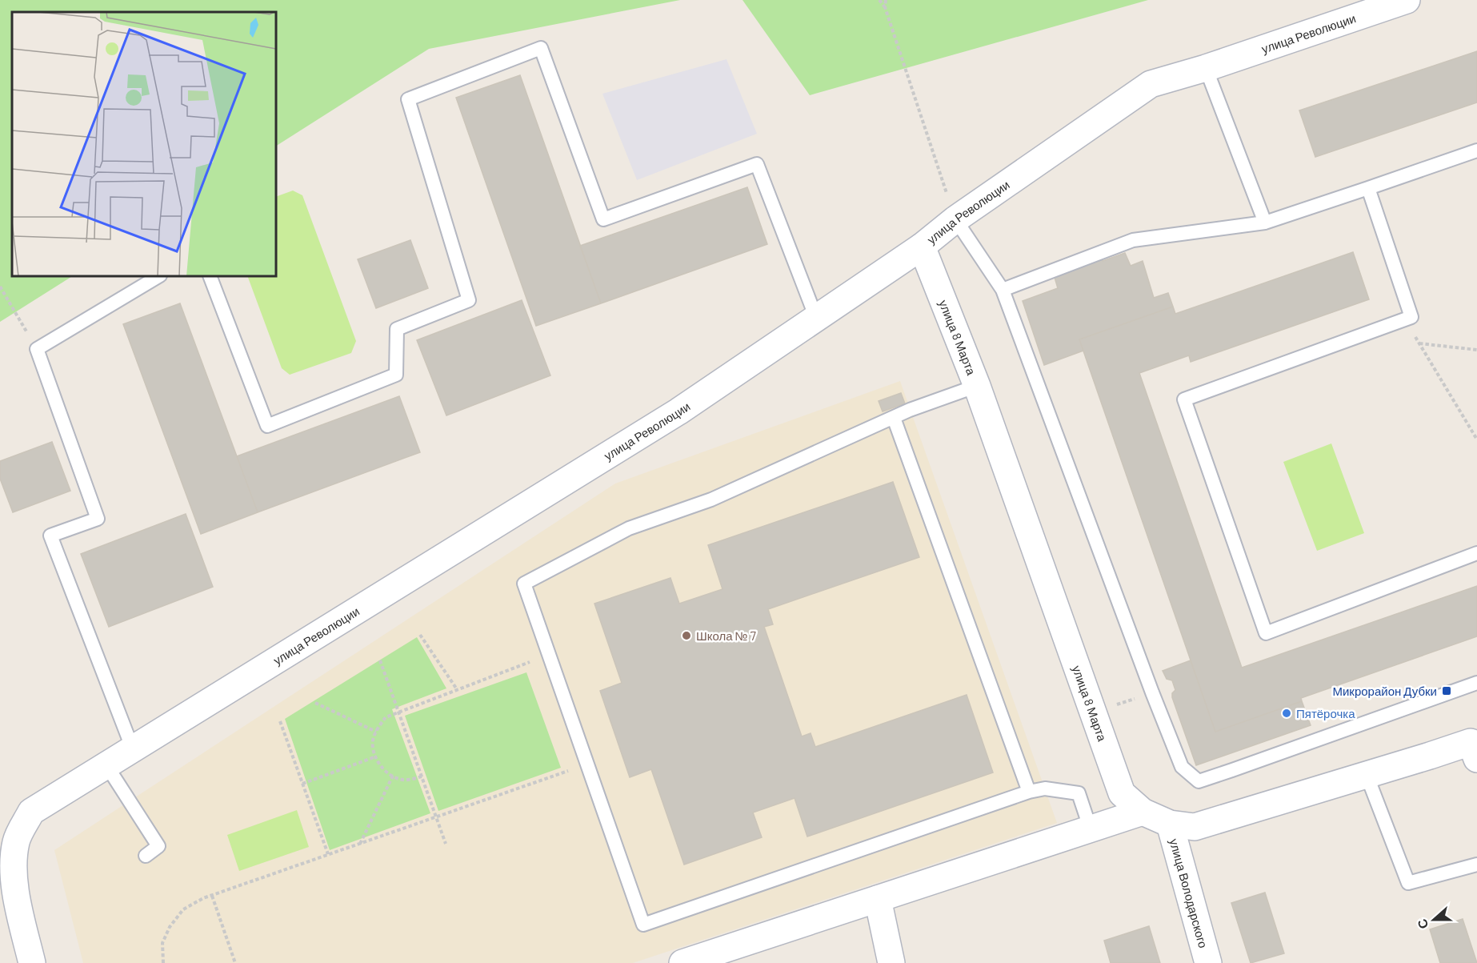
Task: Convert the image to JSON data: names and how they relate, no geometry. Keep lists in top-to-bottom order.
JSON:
{
  "streets": {
    "street": ["улица Революции", "улица 8 Марта", "улица Володарского"]
  },
  "crossings": [
    ["улица Революции", "улица 8 Марта"],
    ["улица 8 Марта", "улица Володарского"]
  ],
  "places": {
    "other": ["Школа № 7", "Пятёрочка"],
    "transit": ["Микрорайон Дубки"]
  },
  "north": "left"
}
